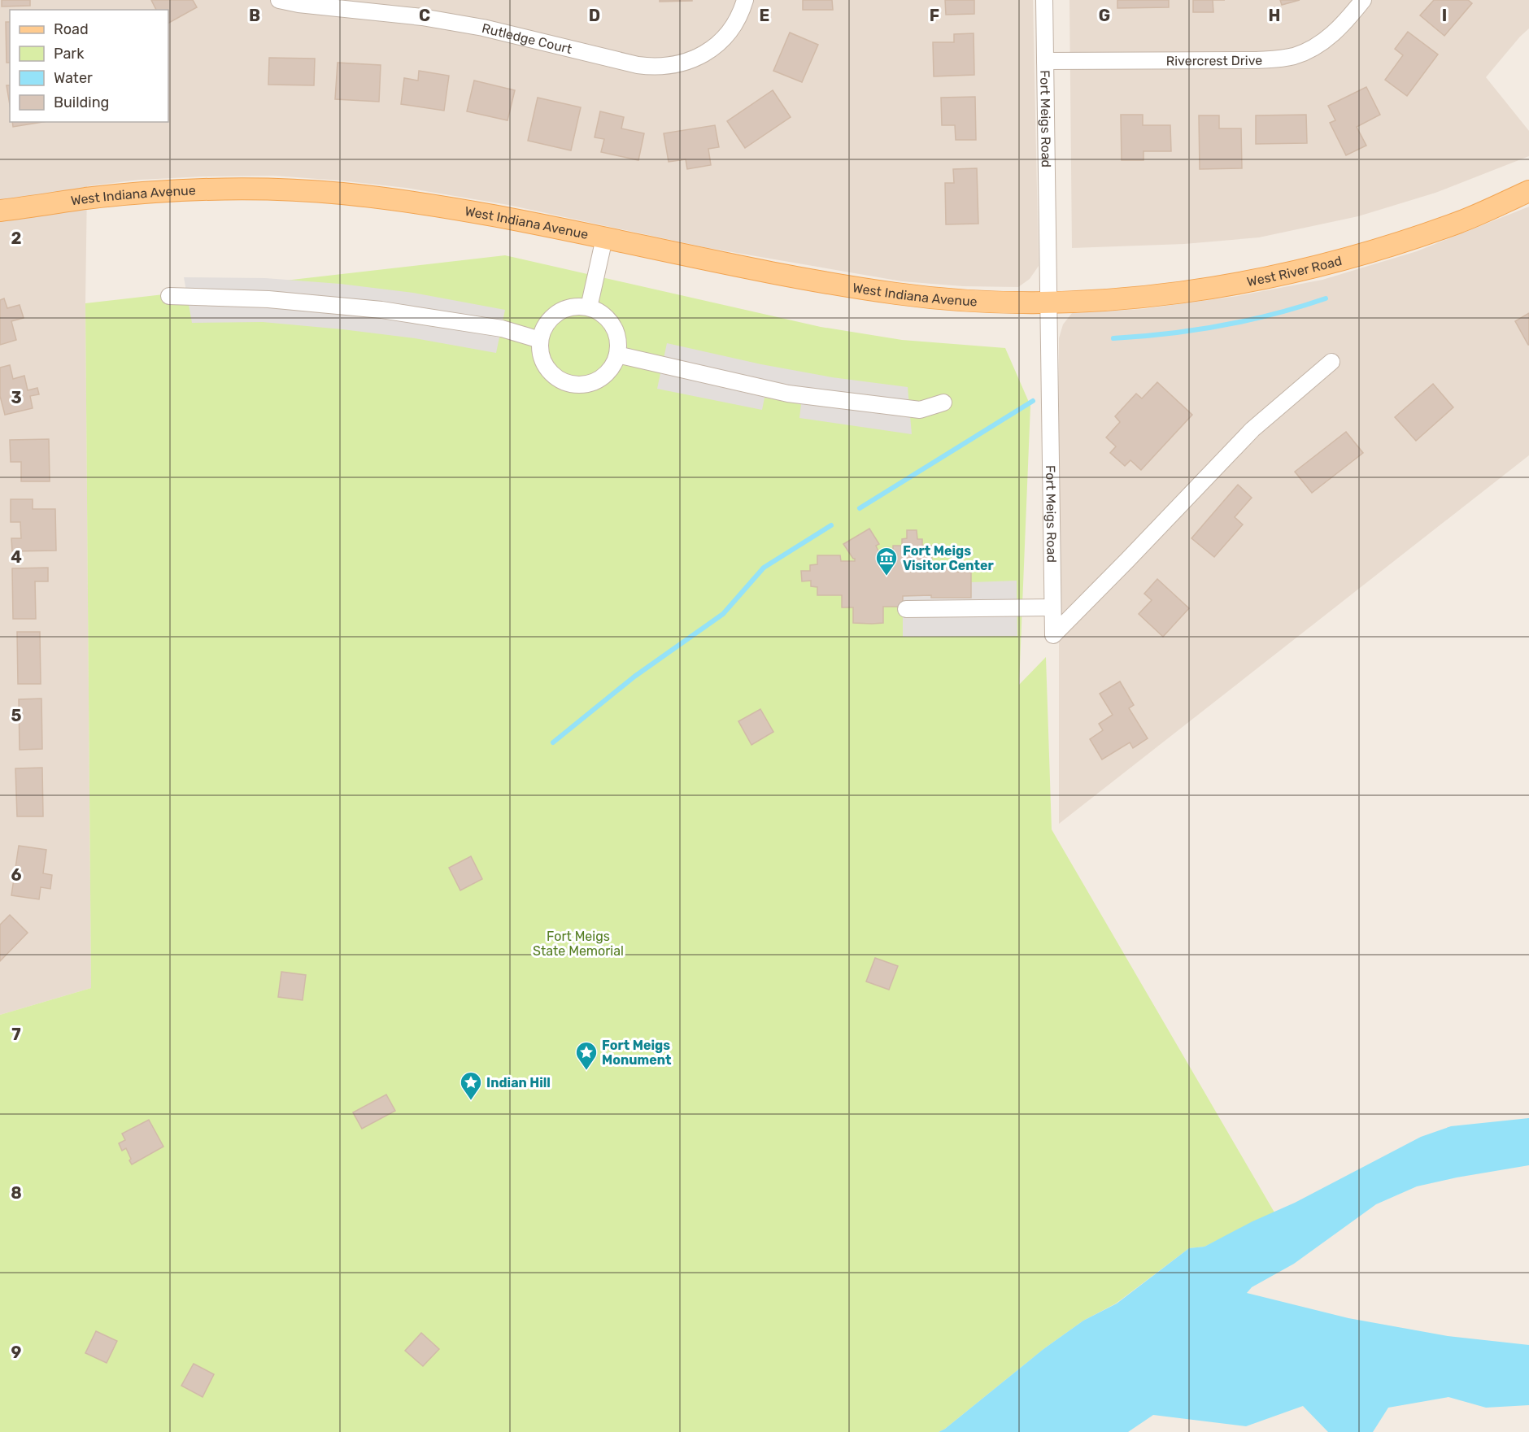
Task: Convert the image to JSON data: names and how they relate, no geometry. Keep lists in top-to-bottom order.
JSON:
{
  "streets": {
    "main road": ["West Indiana Avenue", "West River Road"],
    "street": ["Rutledge Court", "Rivercrest Drive", "Fort Meigs Road"]
  },
  "crossings": [
    ["Rivercrest Drive", "Fort Meigs Road"],
    ["Fort Meigs Road", "West Indiana Avenue"],
    ["Fort Meigs Road", "West River Road"],
    ["West Indiana Avenue", "West River Road"]
  ],
  "parks": ["Fort Meigs State Memorial"],
  "places": {
    "museum": ["Fort Meigs Visitor Center"],
    "place": ["Fort Meigs Monument", "Indian Hill"]
  },
  "legend": [
    "Road",
    "Park",
    "Water",
    "Building"
  ],
  "grid": {
    "columns": [
      "B",
      "C",
      "D",
      "E",
      "F",
      "G",
      "H",
      "I"
    ],
    "rows": [
      "2",
      "3",
      "4",
      "5",
      "6",
      "7",
      "8",
      "9"
    ]
  }
}
